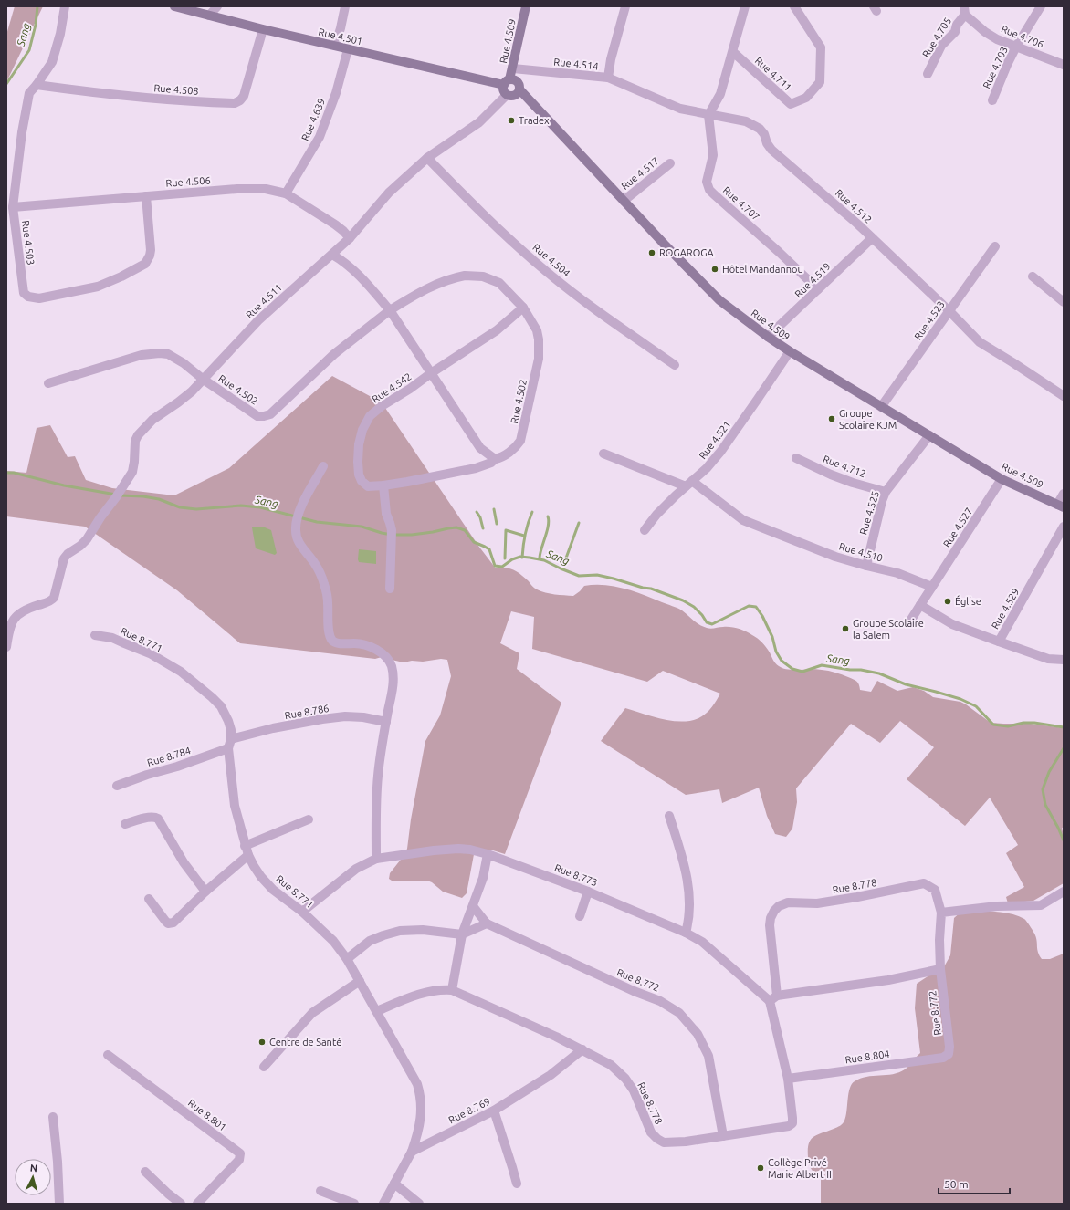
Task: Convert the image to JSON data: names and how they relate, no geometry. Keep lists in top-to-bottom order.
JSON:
{
  "streets": {
    "street": [
      "Rue 4.501",
      "Rue 4.706",
      "Rue 4.705",
      "Rue 4.509",
      "Rue 4.514",
      "Rue 4.703",
      "Rue 4.711",
      "Rue 4.508",
      "Rue 4.639",
      "Rue 4.517",
      "Rue 4.506",
      "Rue 4.707",
      "Rue 4.512",
      "Rue 4.503",
      "Rue 4.504",
      "Rue 4.519",
      "Rue 4.511",
      "Rue 4.523",
      "Rue 4.542",
      "Rue 4.502",
      "Rue 4.521",
      "Rue 4.712",
      "Rue 4.525",
      "Rue 4.527",
      "Rue 4.510",
      "Rue 4.529",
      "Rue 8.771",
      "Rue 8.786",
      "Rue 8.784",
      "Rue 8.773",
      "Rue 8.778",
      "Rue 8.772",
      "Rue 8.804",
      "Rue 8.769",
      "Rue 8.801"
    ]
  },
  "crossings": [
    ["Rue 4.501", "Rue 4.509"],
    ["Rue 4.501", "Rue 4.508"],
    ["Rue 4.501", "Rue 4.639"],
    ["Rue 4.501", "Rue 4.511"],
    ["Rue 4.706", "Rue 4.705"],
    ["Rue 4.706", "Rue 4.703"],
    ["Rue 4.509", "Rue 4.514"],
    ["Rue 4.509", "Rue 4.517"],
    ["Rue 4.509", "Rue 4.519"],
    ["Rue 4.509", "Rue 4.511"],
    ["Rue 4.509", "Rue 4.523"],
    ["Rue 4.509", "Rue 4.521"],
    ["Rue 4.509", "Rue 4.525"],
    ["Rue 4.509", "Rue 4.527"],
    ["Rue 4.514", "Rue 4.512"],
    ["Rue 4.508", "Rue 4.503"],
    ["Rue 4.639", "Rue 4.506"],
    ["Rue 4.506", "Rue 4.503"],
    ["Rue 4.506", "Rue 4.511"],
    ["Rue 4.707", "Rue 4.512"],
    ["Rue 4.707", "Rue 4.519"],
    ["Rue 4.512", "Rue 4.519"],
    ["Rue 4.512", "Rue 4.523"],
    ["Rue 4.504", "Rue 4.511"],
    ["Rue 4.511", "Rue 4.502"],
    ["Rue 4.542", "Rue 4.502"],
    ["Rue 4.521", "Rue 4.510"],
    ["Rue 4.712", "Rue 4.525"],
    ["Rue 4.525", "Rue 4.510"],
    ["Rue 4.527", "Rue 4.510"],
    ["Rue 8.771", "Rue 8.786"],
    ["Rue 8.771", "Rue 8.784"],
    ["Rue 8.771", "Rue 8.778"],
    ["Rue 8.771", "Rue 8.769"],
    ["Rue 8.773", "Rue 8.778"],
    ["Rue 8.778", "Rue 8.772"],
    ["Rue 8.778", "Rue 8.804"],
    ["Rue 8.778", "Rue 8.769"],
    ["Rue 8.772", "Rue 8.804"]
  ],
  "water": ["Sang"],
  "places": [
    "Tradex",
    "ROGAROGA",
    "Hôtel Mandannou",
    "Groupe Scolaire KJM",
    "Église",
    "Groupe Scolaire la Salem",
    "Centre de Santé",
    "Collège Privé Marie Albert II"
  ],
  "scale_bar": "50 m",
  "north": "top"
}
